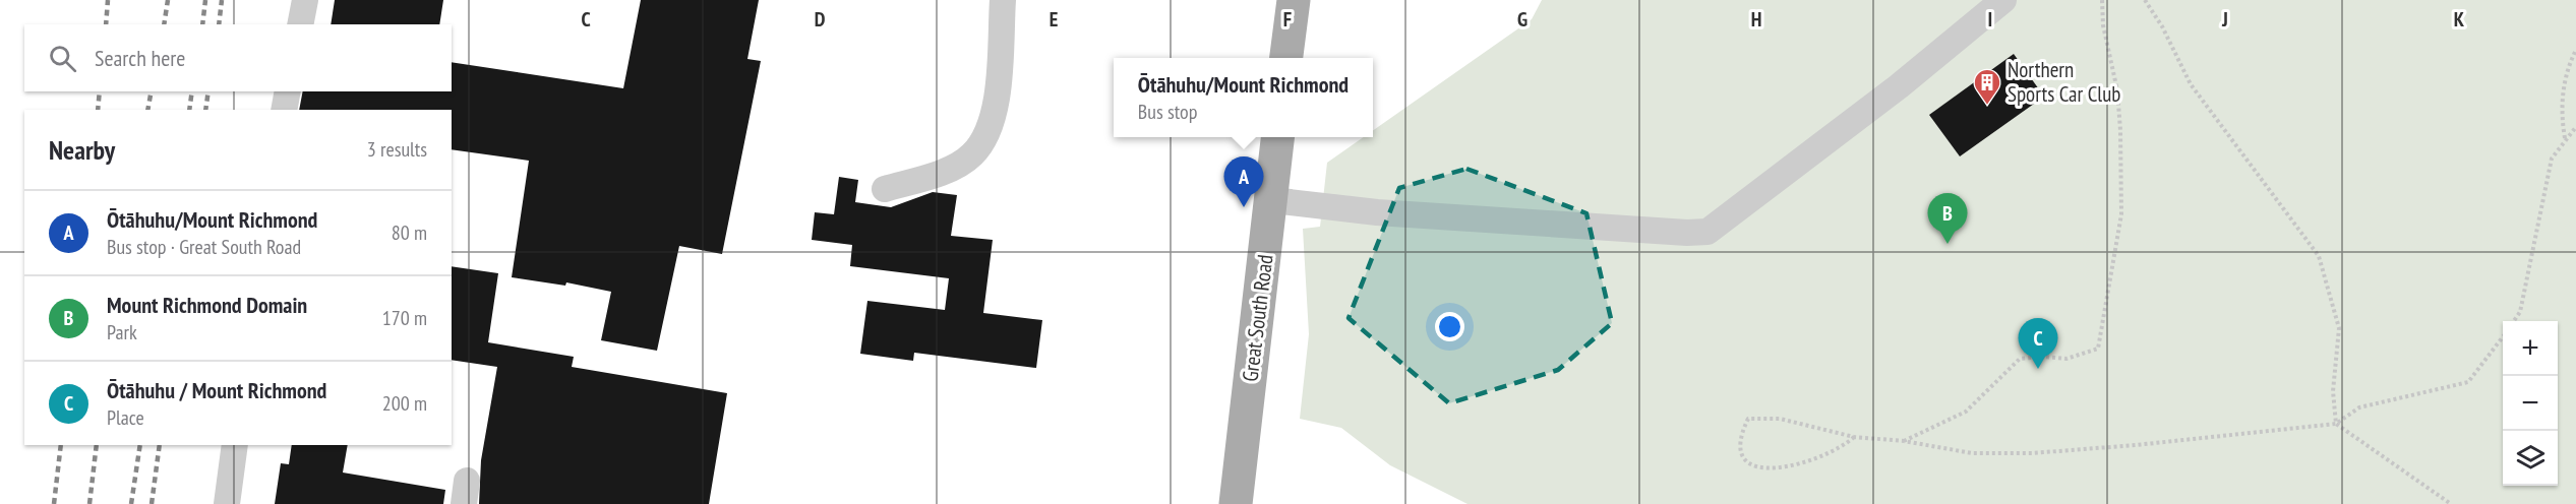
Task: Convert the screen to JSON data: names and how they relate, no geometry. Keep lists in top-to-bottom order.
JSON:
{
  "streets": {
    "main road": ["Great South Road"]
  },
  "places": {
    "building": ["Northern Sports Car Club"]
  },
  "page": {
    "search": "Search here",
    "popup": ["Ōtāhuhu/Mount Richmond", "Bus stop"],
    "heading": ["Nearby", "3 results"],
    "pins": ["A", "B", "C"],
    "list": [
      {
        "mark": "A",
        "name": "Ōtāhuhu/Mount Richmond",
        "note": "Bus stop · Great South Road",
        "value": "80 m"
      },
      {
        "mark": "B",
        "name": "Mount Richmond Domain",
        "note": "Park",
        "value": "170 m"
      },
      {
        "mark": "C",
        "name": "Ōtāhuhu / Mount Richmond",
        "note": "Place",
        "value": "200 m"
      }
    ],
    "map_buttons": ["+", "−"]
  },
  "grid": {
    "columns": [
      "C",
      "D",
      "E",
      "F",
      "G",
      "H",
      "I",
      "J",
      "K"
    ]
  }
}
